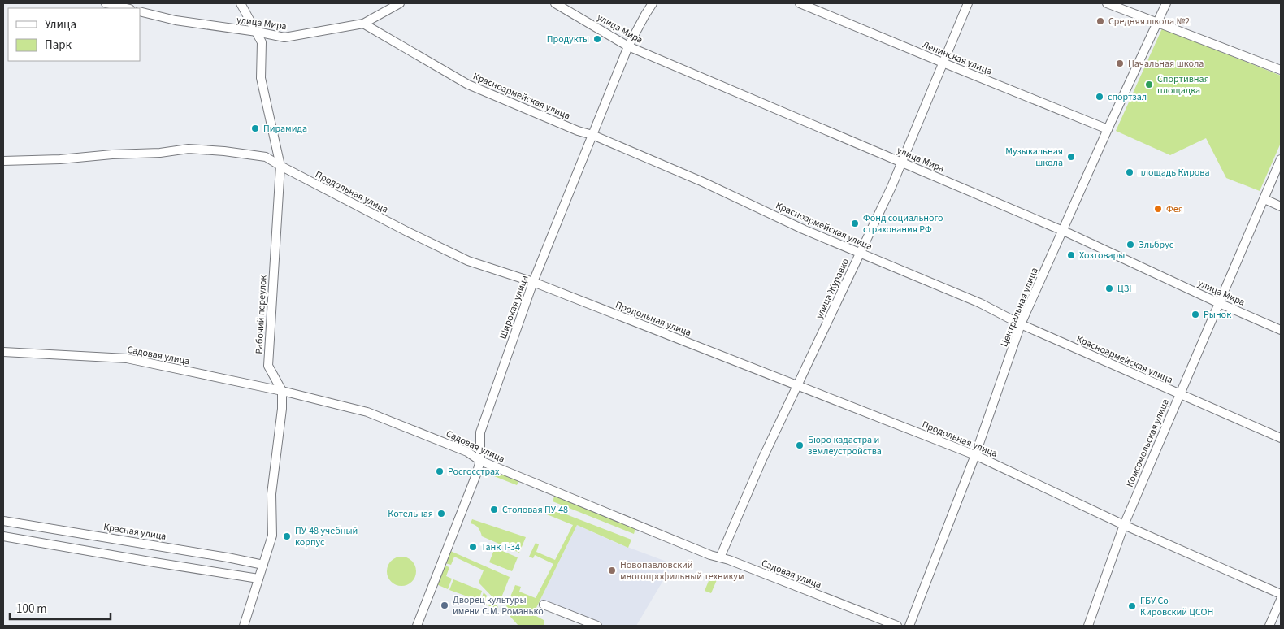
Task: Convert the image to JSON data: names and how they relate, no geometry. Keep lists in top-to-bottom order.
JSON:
{
  "streets": {
    "street": [
      "улица Мира",
      "Ленинская улица",
      "Красноармейская улица",
      "Продольная улица",
      "улица Журавко",
      "Широкая улица",
      "Центральная улица",
      "Рабочий переулок",
      "Садовая улица",
      "Комсомольская улица",
      "Красная улица"
    ]
  },
  "crossings": [
    ["улица Мира", "Красноармейская улица"],
    ["улица Мира", "улица Журавко"],
    ["улица Мира", "Широкая улица"],
    ["улица Мира", "Центральная улица"],
    ["улица Мира", "Рабочий переулок"],
    ["улица Мира", "Комсомольская улица"],
    ["Ленинская улица", "улица Журавко"],
    ["Ленинская улица", "Центральная улица"],
    ["Красноармейская улица", "улица Журавко"],
    ["Красноармейская улица", "Широкая улица"],
    ["Красноармейская улица", "Центральная улица"],
    ["Красноармейская улица", "Комсомольская улица"],
    ["Продольная улица", "улица Журавко"],
    ["Продольная улица", "Широкая улица"],
    ["Продольная улица", "Центральная улица"],
    ["Продольная улица", "Рабочий переулок"],
    ["Продольная улица", "Комсомольская улица"],
    ["улица Журавко", "Садовая улица"],
    ["Широкая улица", "Садовая улица"],
    ["Рабочий переулок", "Садовая улица"]
  ],
  "places": [
    "Средняя школа №2",
    "Продукты",
    "Начальная школа",
    "Cпортивная площадка",
    "спортзал",
    "Пирамида",
    "Музыкальная школа",
    "площадь Кирова",
    "Фея",
    "Фонд социального страхования РФ",
    "Эльбрус",
    "Хозтовары",
    "ЦЗН",
    "Рынок",
    "Бюро кадастра и землеустройства",
    "Росгосстрах",
    "Столовая ПУ-48",
    "Котельная",
    "ПУ-48 учебный корпус",
    "Танк Т-34",
    "Новопавловский многопрофильный техникум",
    "Дворец культуры имени С.М. Романько",
    "ГБУ Со Кировский ЦСОН"
  ],
  "legend": ["Улица", "Парк"],
  "scale_bar": "100 m"
}
